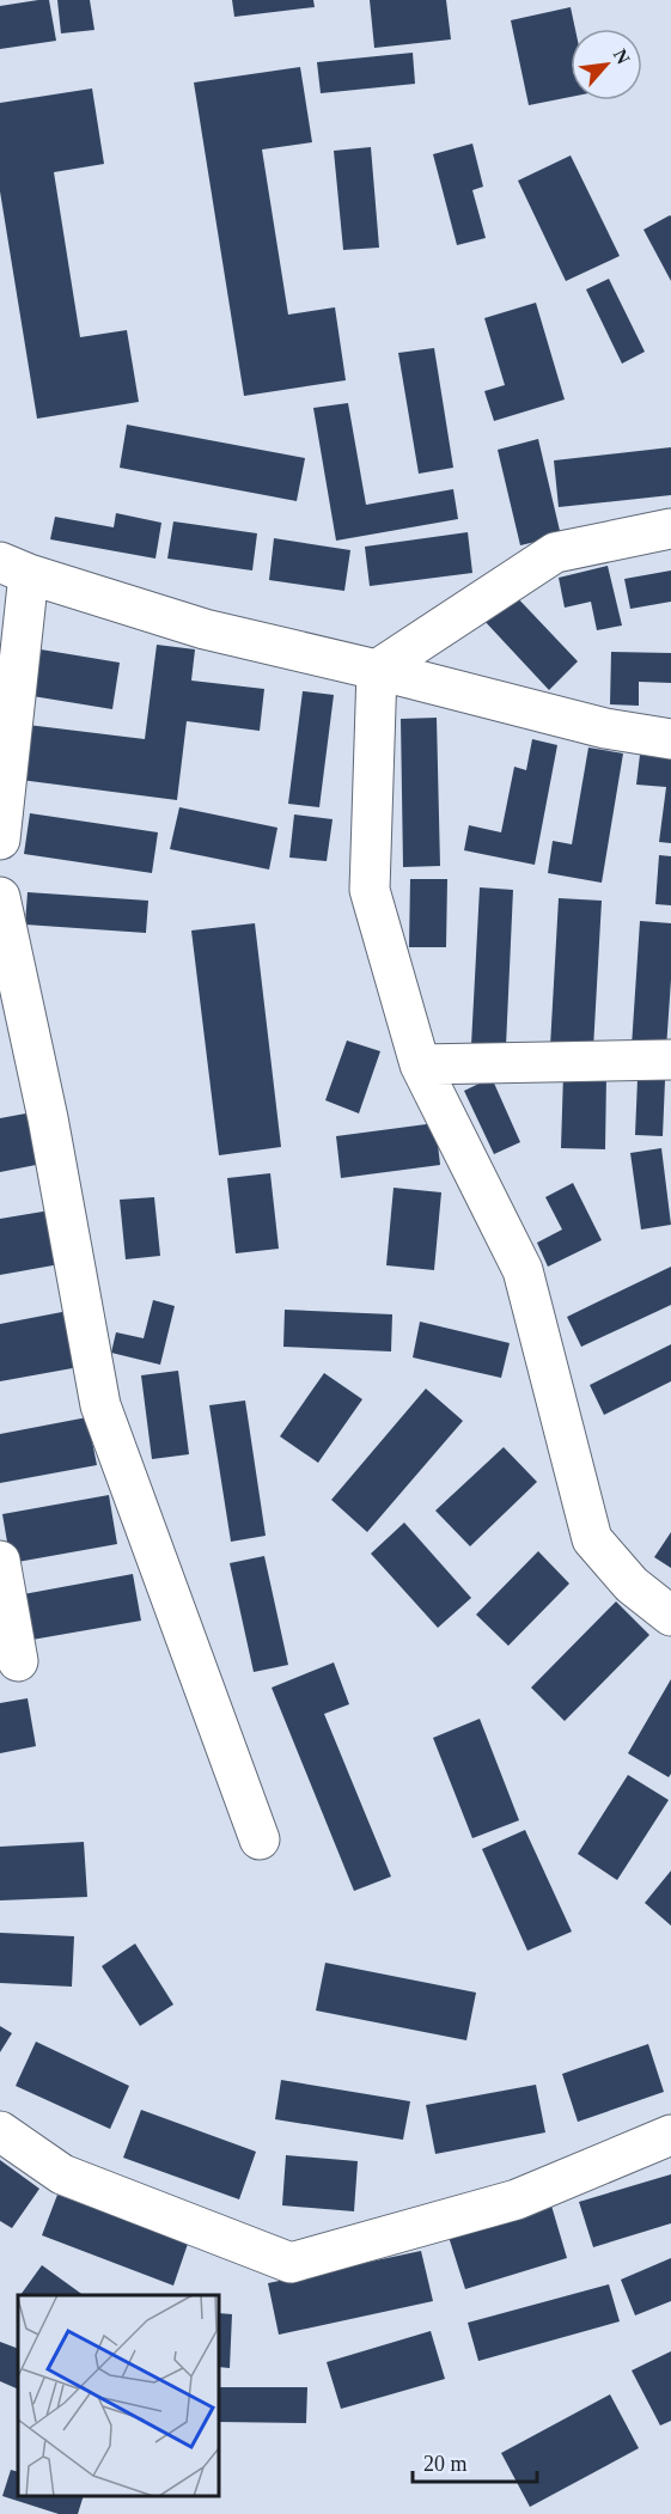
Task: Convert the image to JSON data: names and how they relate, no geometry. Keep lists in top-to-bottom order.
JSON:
{
  "scale_bar": "20 m",
  "north": "top right"
}
